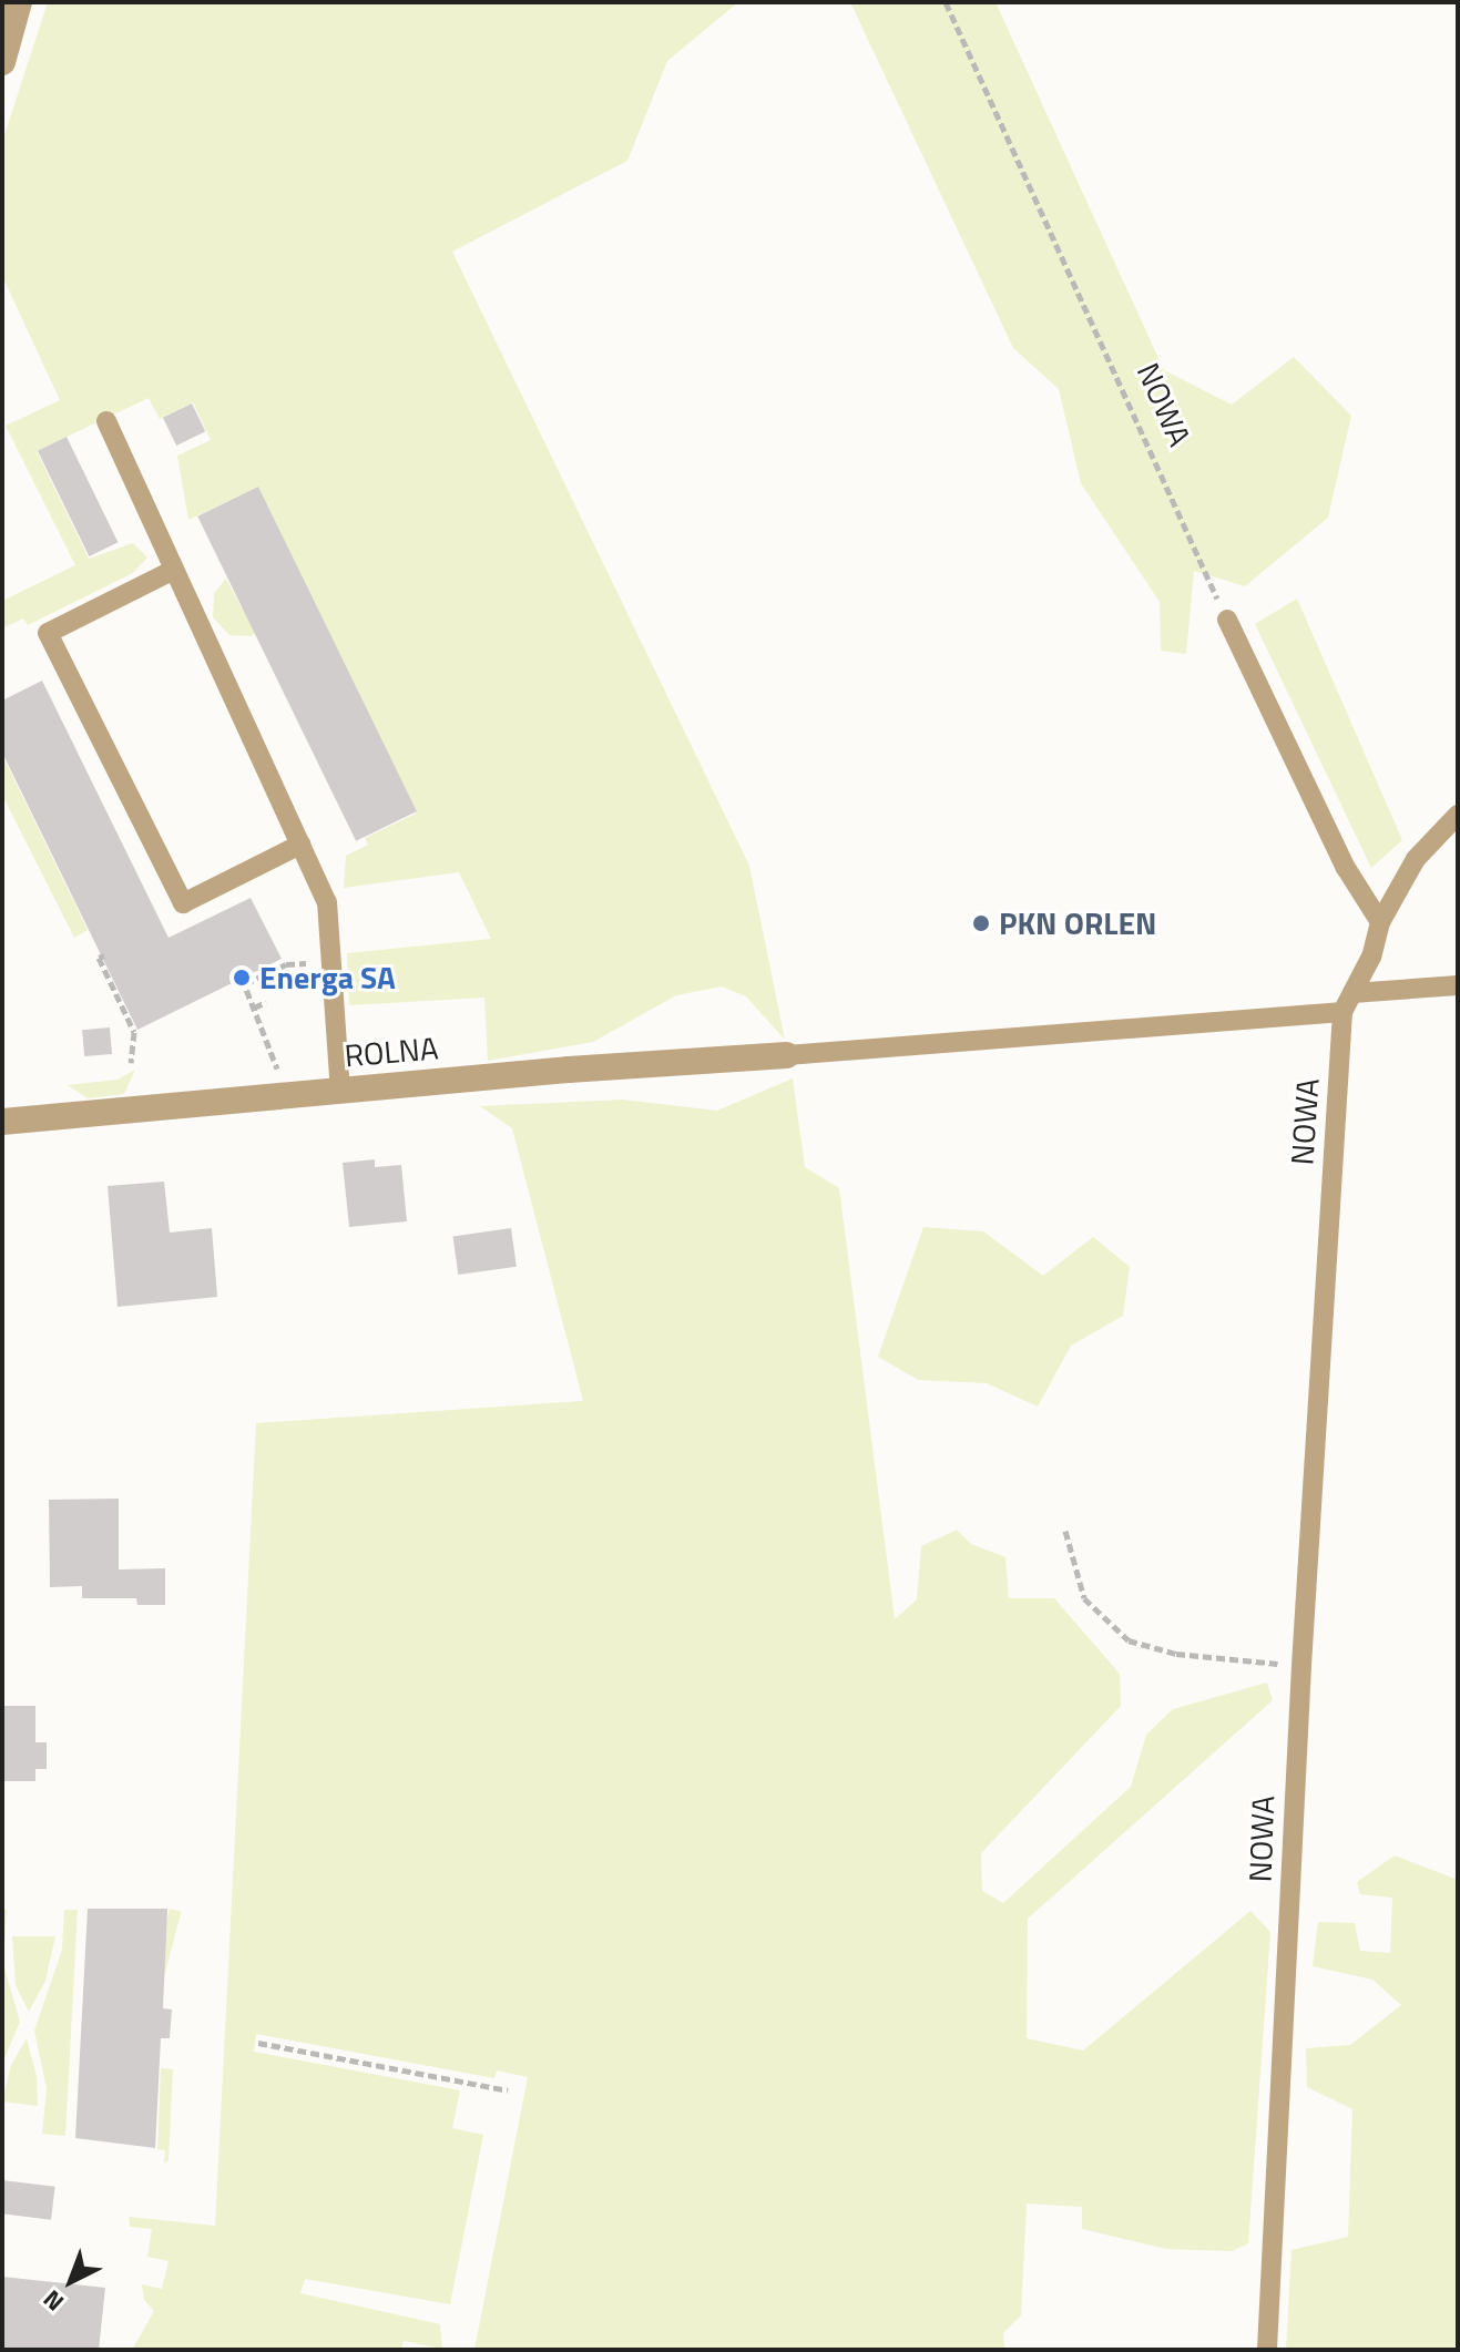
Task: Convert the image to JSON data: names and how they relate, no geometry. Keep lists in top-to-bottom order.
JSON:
{
  "streets": {
    "street": ["ROLNA"],
    "lane": ["NOWA"]
  },
  "places": ["PKN ORLEN", "Energa SA"],
  "north": "bottom left"
}
